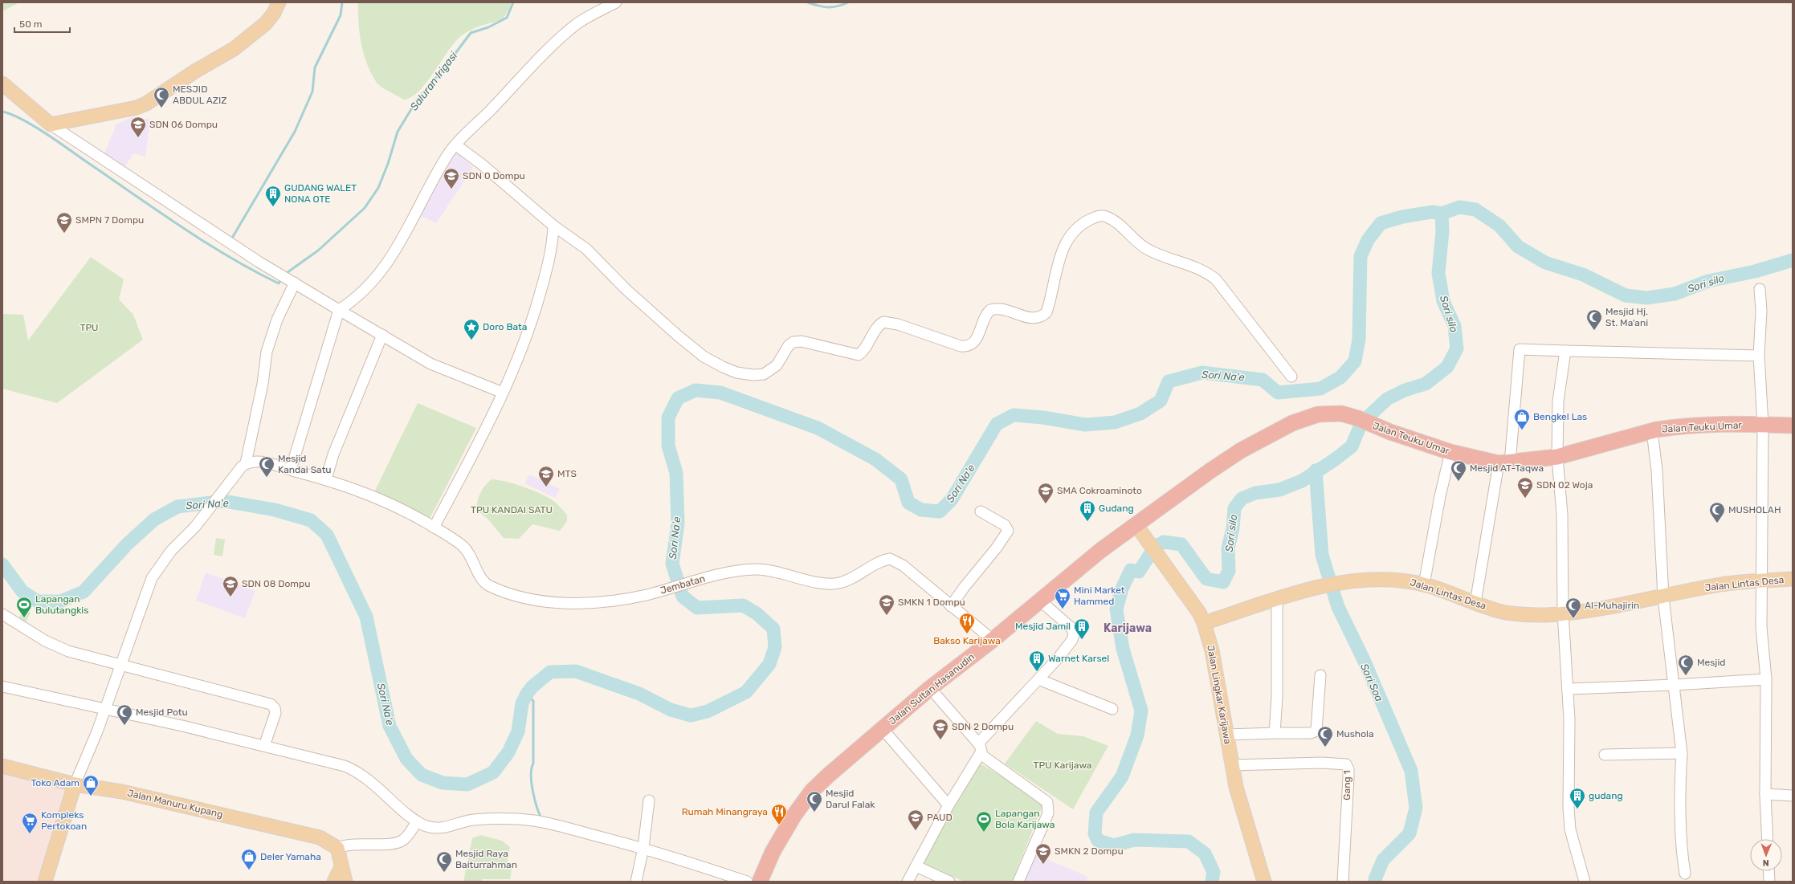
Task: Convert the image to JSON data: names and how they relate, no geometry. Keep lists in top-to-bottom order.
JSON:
{
  "streets": {
    "highway": ["Jalan Teuku Umar", "Jalan Sultan Hasanudin"],
    "main road": ["Jalan Lintas Desa", "Jalan Lingkar Karijawa", "Jalan Manuru Kupang"],
    "street": ["Jembatan", "Gang 1"]
  },
  "crossings": [
    ["Jalan Teuku Umar", "Jalan Sultan Hasanudin"],
    ["Jalan Teuku Umar", "Jalan Lingkar Karijawa"],
    ["Jalan Lintas Desa", "Jalan Lingkar Karijawa"],
    ["Jalan Sultan Hasanudin", "Jalan Lingkar Karijawa"],
    ["Jalan Lingkar Karijawa", "Gang 1"]
  ],
  "districts": ["Karijawa"],
  "water": [
    "Saluran Irigasi",
    "Sori silo",
    "Sori Na'e",
    "Sori Soa"
  ],
  "parks": ["TPU", "TPU KANDAI SATU", "TPU Karijawa"],
  "places": {
    "mosque": [
      "MESJID ABDUL AZIZ",
      "Mesjid Hj. St. Ma'ani",
      "Mesjid Kandai Satu",
      "Mesjid AT-Taqwa",
      "MUSHOLAH",
      "Al-Muhajirin",
      "Mesjid",
      "Mesjid Potu",
      "Mushola",
      "Mesjid Darul Falak",
      "Mesjid Raya Baiturrahman"
    ],
    "school or university": [
      "SDN 06 Dompu",
      "SDN 0 Dompu",
      "SMPN 7 Dompu",
      "MTS",
      "SDN 02 Woja",
      "SMA Cokroaminoto",
      "SDN 08 Dompu",
      "SMKN 1 Dompu",
      "SDN 2 Dompu",
      "PAUD",
      "SMKN 2 Dompu"
    ],
    "building": [
      "GUDANG WALET NONA OTE",
      "Gudang",
      "Mesjid Jamil",
      "Warnet Karsel",
      "gudang"
    ],
    "place": ["Doro Bata"],
    "shop": ["Bengkel Las", "Toko Adam", "Deler Yamaha"],
    "supermarket": ["Mini Market Hammed", "Kompleks Pertokoan"],
    "sports": ["Lapangan Bulutangkis", "Lapangan Bola Karijawa"],
    "restaurant": ["Bakso Karijawa", "Rumah Minangraya"]
  },
  "scale_bar": "50 m",
  "north": "bottom"
}
